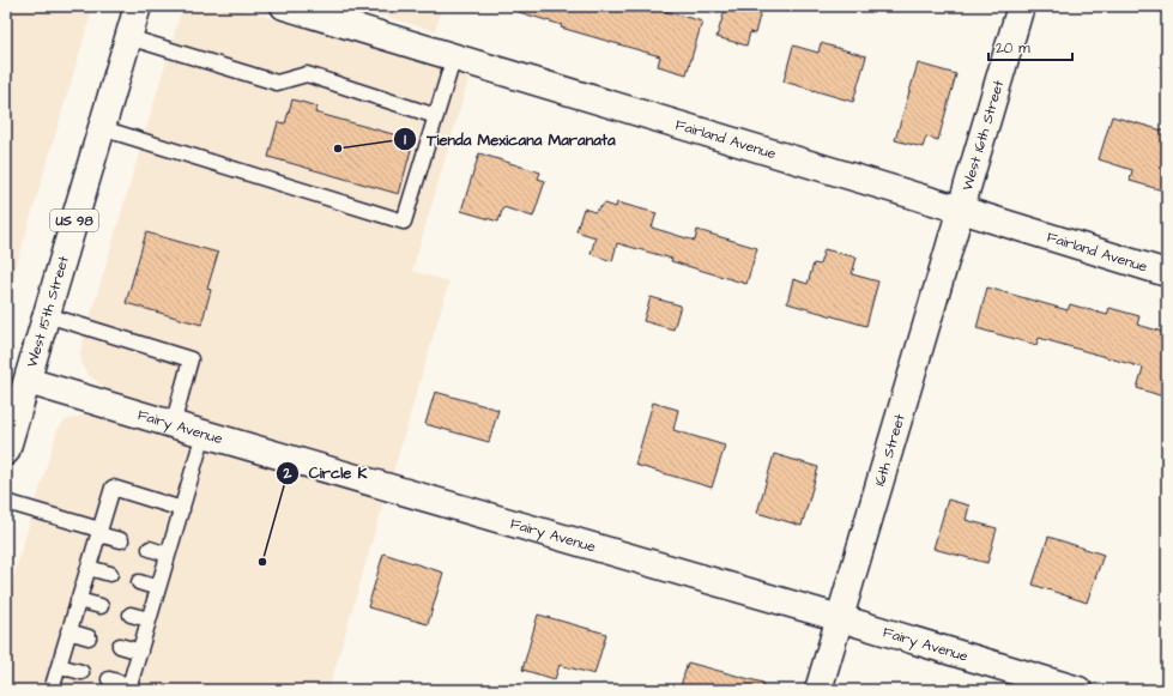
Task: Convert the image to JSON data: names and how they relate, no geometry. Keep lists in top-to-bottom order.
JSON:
{
  "streets": {
    "main road": [
      "West 16th Street",
      "Fairland Avenue",
      "US 98",
      "West 15th Street",
      "Fairy Avenue",
      "16th Street"
    ]
  },
  "crossings": [
    ["West 16th Street", "Fairland Avenue"],
    ["West 16th Street", "16th Street"],
    ["Fairland Avenue", "16th Street"],
    ["West 15th Street", "Fairy Avenue"],
    ["Fairy Avenue", "16th Street"]
  ],
  "places": ["Tienda Mexicana Maranata", "Circle K"],
  "scale_bar": "20 m"
}
